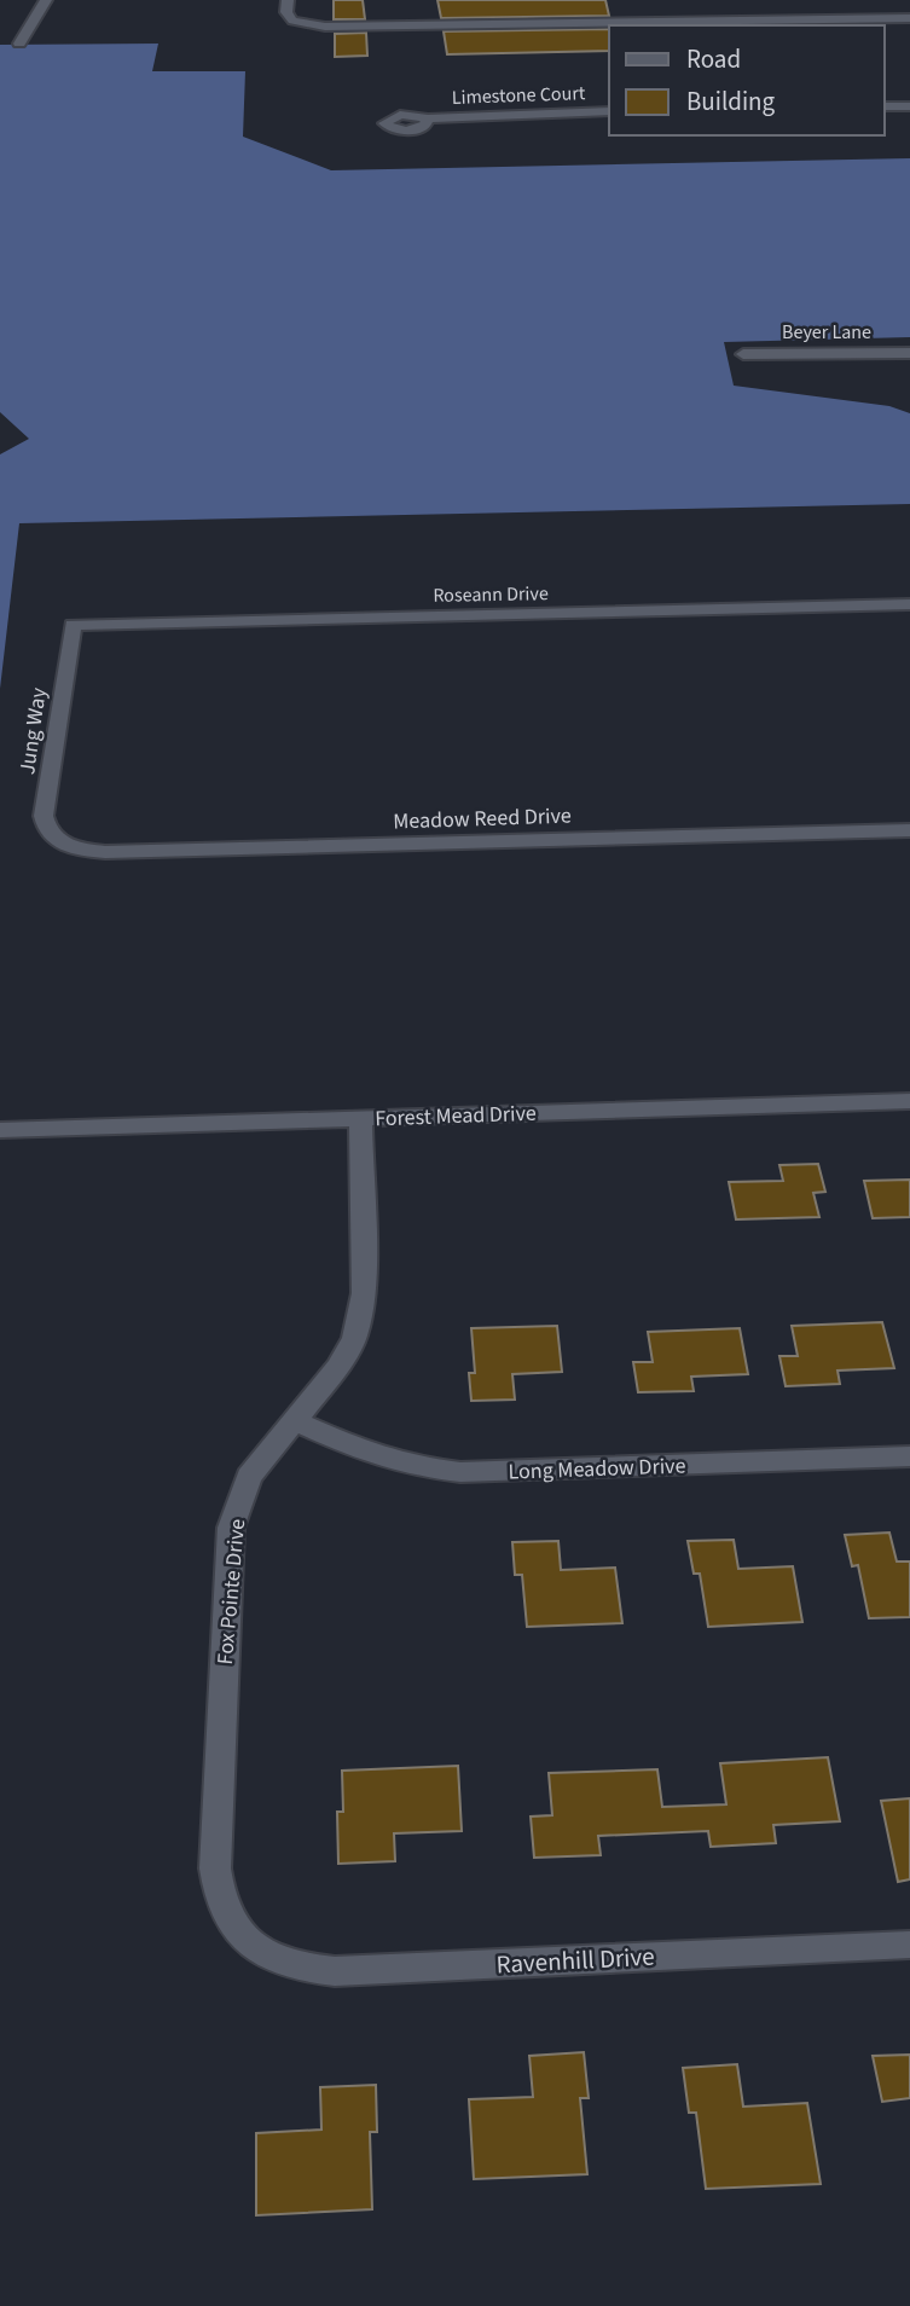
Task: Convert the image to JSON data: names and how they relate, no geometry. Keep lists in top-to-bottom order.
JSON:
{
  "streets": {
    "street": [
      "Limestone Court",
      "Beyer Lane",
      "Roseann Drive",
      "Jung Way",
      "Meadow Reed Drive",
      "Forest Mead Drive",
      "Long Meadow Drive",
      "Fox Pointe Drive",
      "Ravenhill Drive"
    ]
  },
  "crossings": [
    ["Roseann Drive", "Jung Way"],
    ["Jung Way", "Meadow Reed Drive"],
    ["Forest Mead Drive", "Fox Pointe Drive"],
    ["Long Meadow Drive", "Fox Pointe Drive"],
    ["Fox Pointe Drive", "Ravenhill Drive"]
  ],
  "legend": ["Road", "Building"]
}
